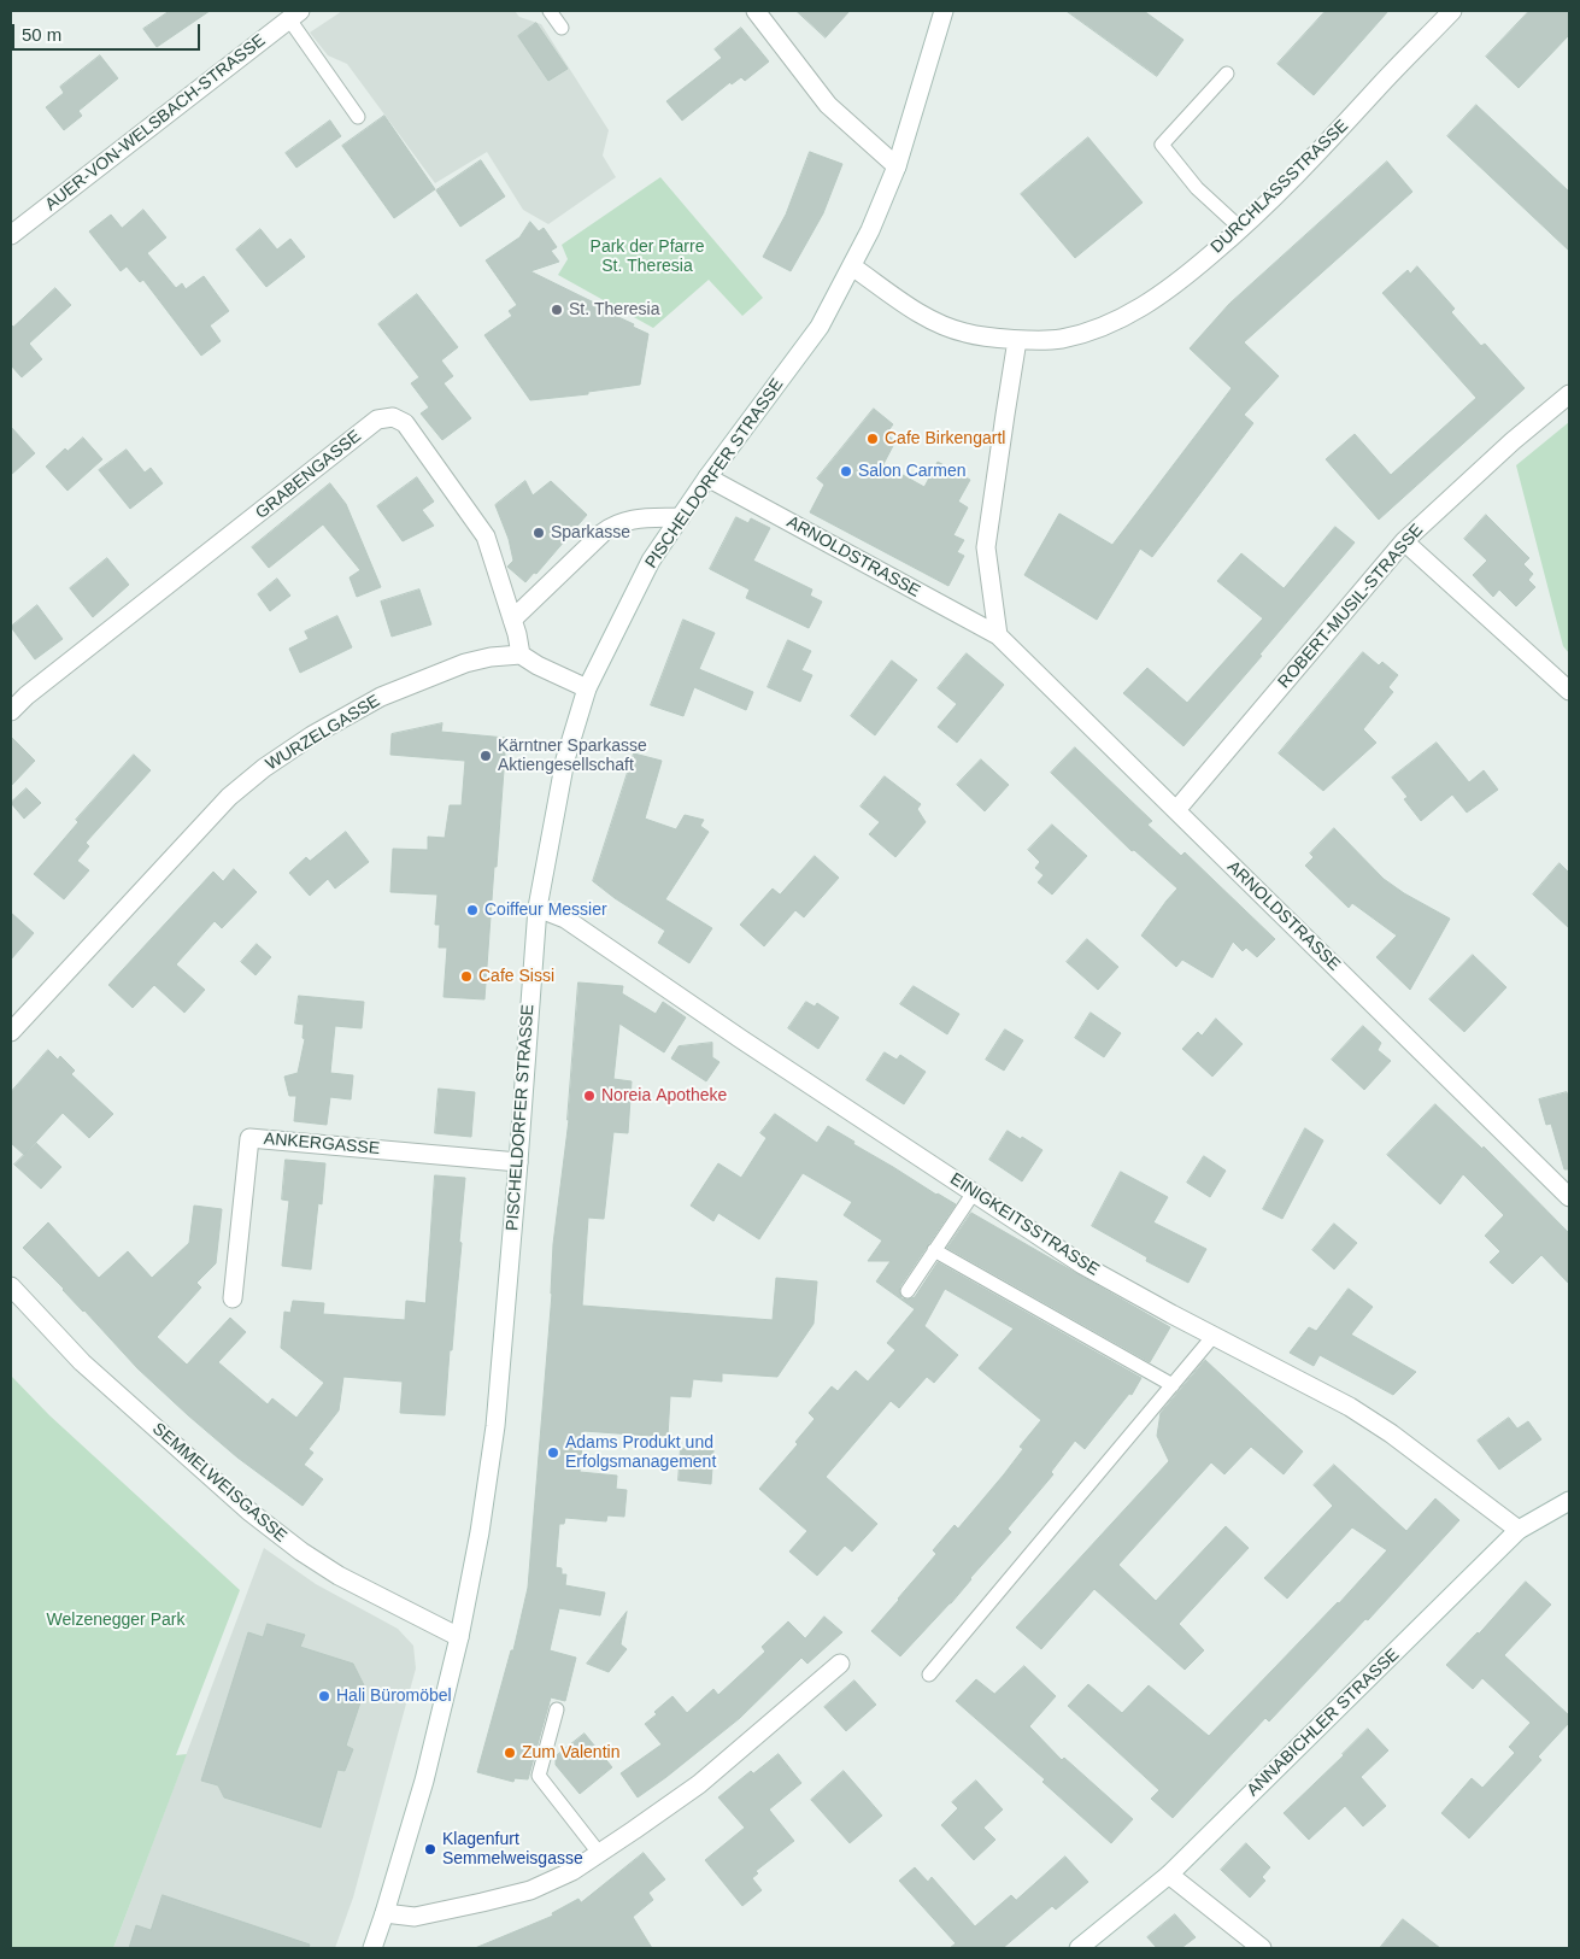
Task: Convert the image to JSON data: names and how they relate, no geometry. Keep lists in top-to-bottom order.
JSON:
{
  "streets": {
    "street": [
      "AUER-VON-WELSBACH-STRASSE",
      "DURCHLASSSTRASSE",
      "PISCHELDORFER STRASSE",
      "GRABENGASSE",
      "ARNOLDSTRASSE",
      "ROBERT-MUSIL-STRASSE",
      "WURZELGASSE",
      "ANKERGASSE",
      "EINIGKEITSSTRASSE",
      "SEMMELWEISGASSE",
      "ANNABICHLER STRASSE"
    ]
  },
  "crossings": [
    ["DURCHLASSSTRASSE", "PISCHELDORFER STRASSE"],
    ["PISCHELDORFER STRASSE", "ARNOLDSTRASSE"],
    ["PISCHELDORFER STRASSE", "ANKERGASSE"],
    ["PISCHELDORFER STRASSE", "EINIGKEITSSTRASSE"],
    ["PISCHELDORFER STRASSE", "SEMMELWEISGASSE"],
    ["GRABENGASSE", "WURZELGASSE"],
    ["ARNOLDSTRASSE", "ROBERT-MUSIL-STRASSE"],
    ["EINIGKEITSSTRASSE", "ANNABICHLER STRASSE"]
  ],
  "parks": ["Park der Pfarre St. Theresia", "Welzenegger Park"],
  "places": [
    "St. Theresia",
    "Cafe Birkengartl",
    "Salon Carmen",
    "Sparkasse",
    "Kärntner Sparkasse Aktiengesellschaft",
    "Coiffeur Messier",
    "Cafe Sissi",
    "Noreia Apotheke",
    "Adams Produkt und Erfolgsmanagement",
    "Hali Büromöbel",
    "Zum Valentin",
    "Klagenfurt Semmelweisgasse"
  ],
  "scale_bar": "50 m"
}
